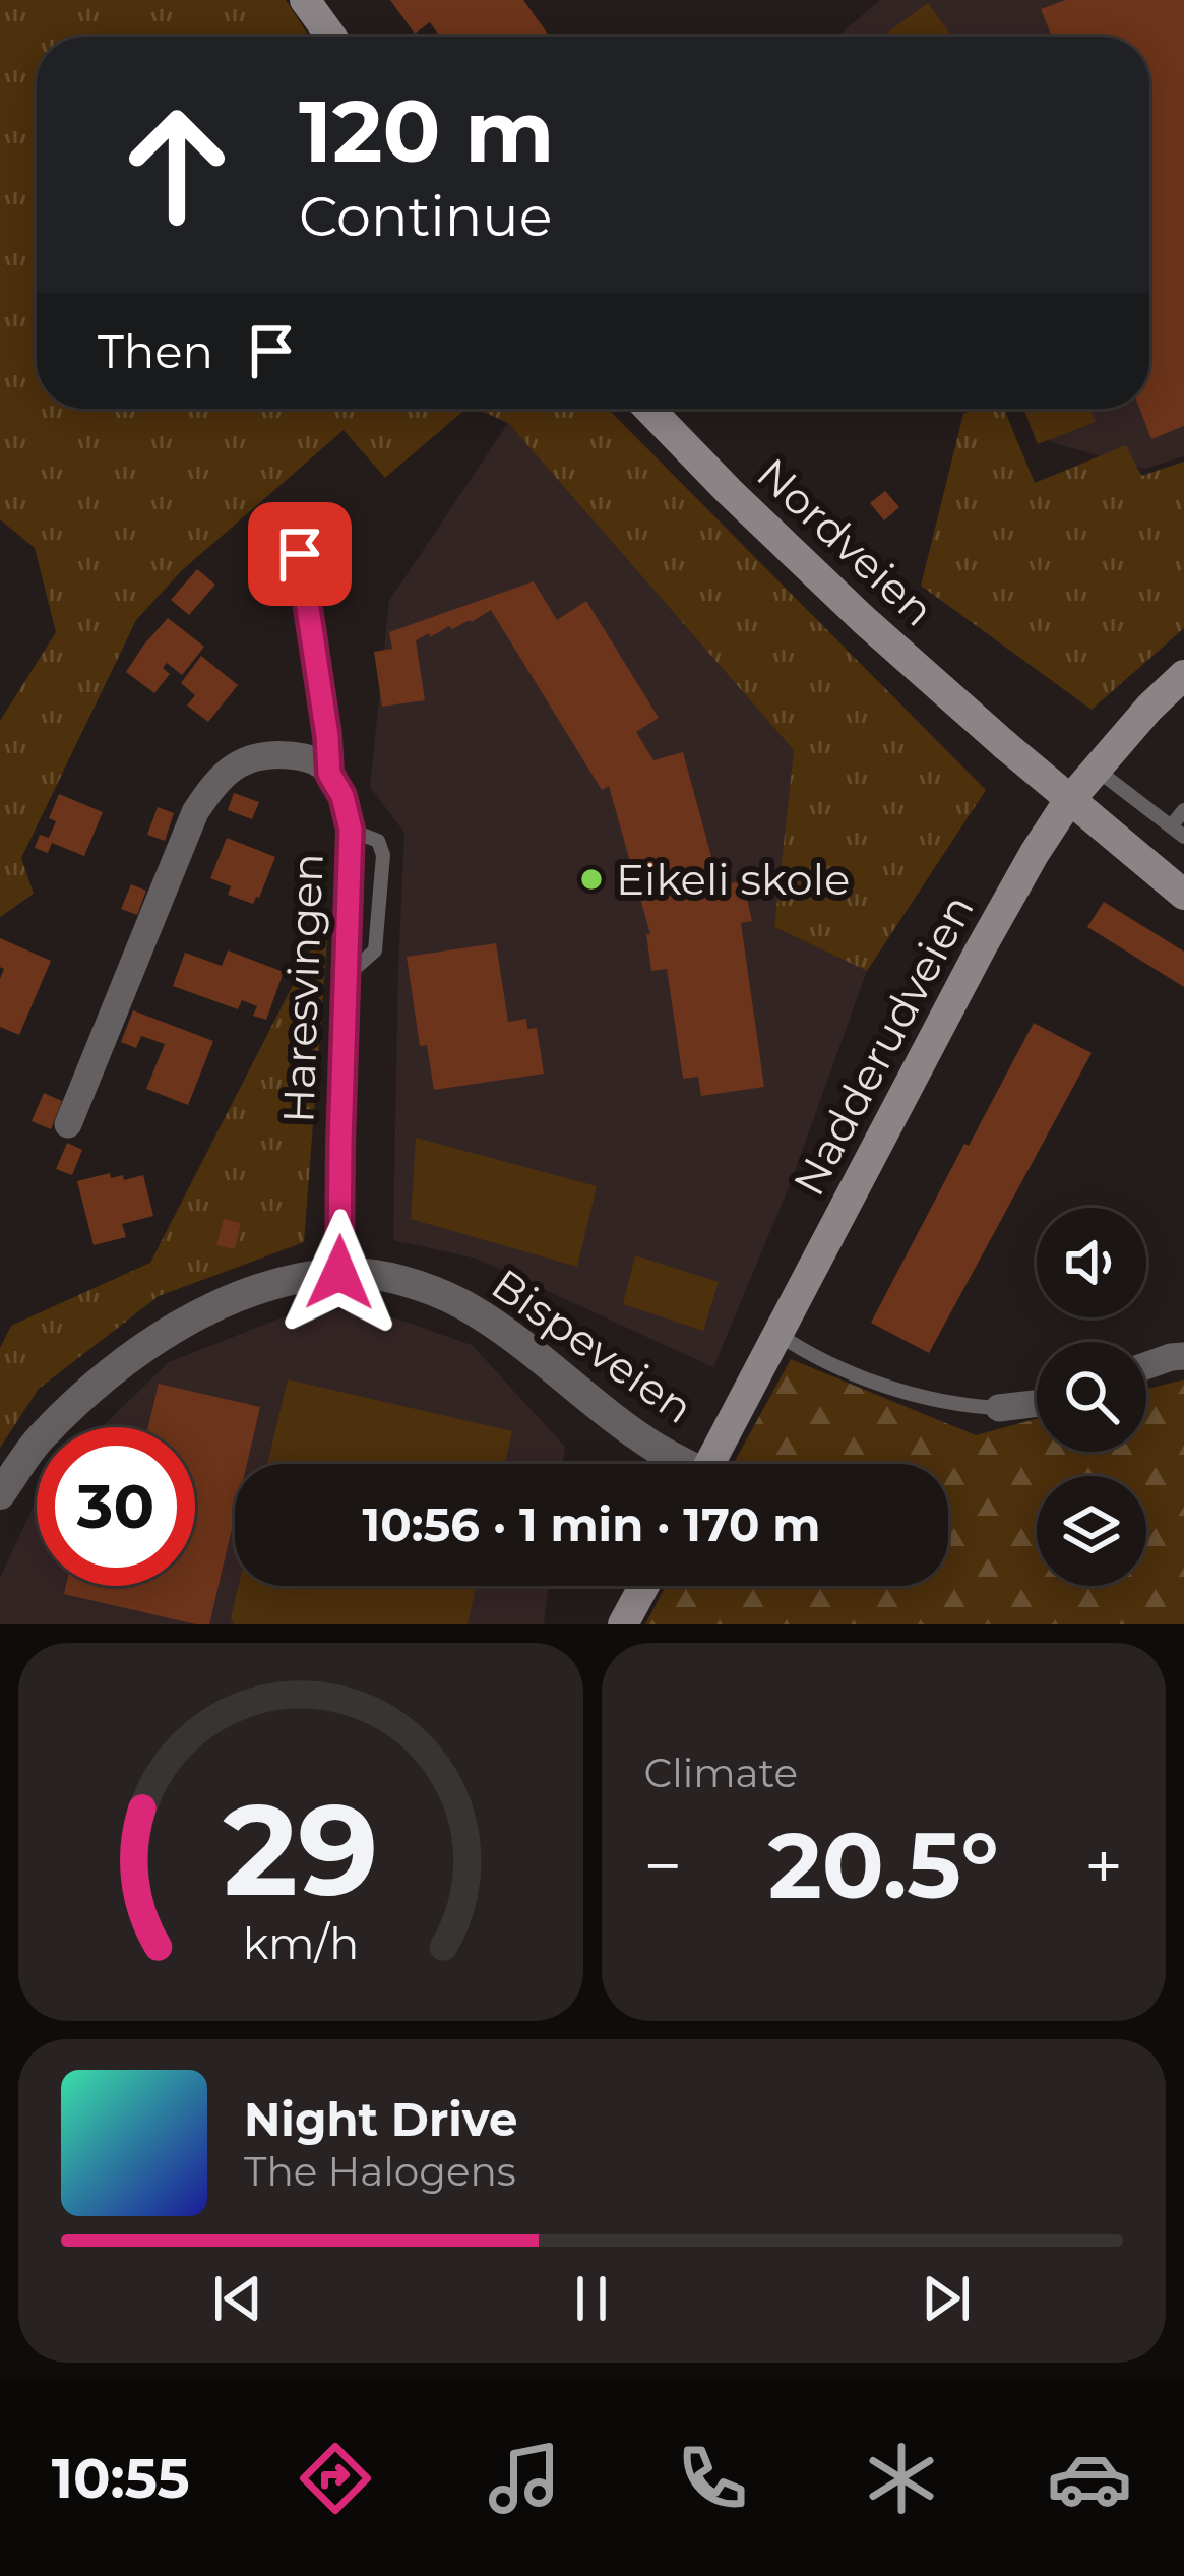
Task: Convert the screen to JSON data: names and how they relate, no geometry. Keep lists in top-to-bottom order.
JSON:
{
  "streets": {
    "main road": ["Nordveien", "Nadderudveien"],
    "street": ["Haresvingen", "Bispeveien"]
  },
  "crossings": [
    ["Haresvingen", "Bispeveien"]
  ],
  "places": ["Eikeli skole"],
  "page": {
    "turn": ["120 m", "Continue"],
    "then": "Then",
    "limit": "30",
    "trip": "10:56 · 1 min · 170 m",
    "tile": "Climate",
    "heat": ["−", "20.5°", "+"],
    "song": ["Night Drive", "The Halogens"],
    "tabs": "10:55",
    "gauge": ["29", "km/h"]
  }
}
